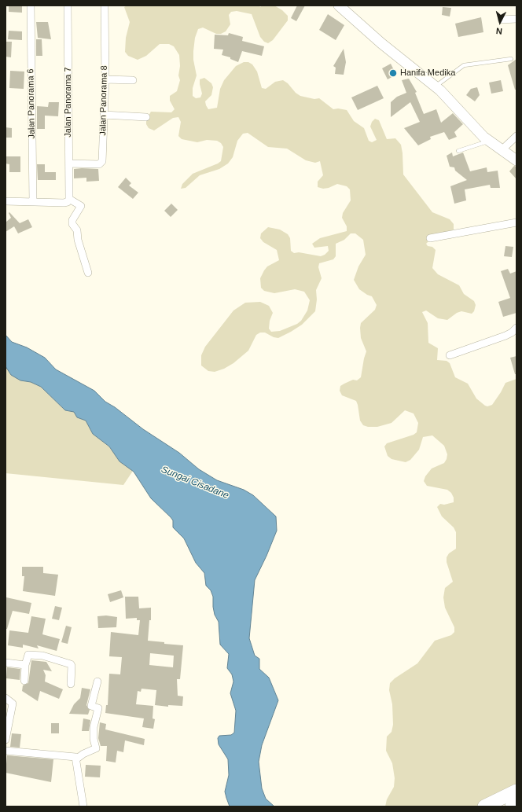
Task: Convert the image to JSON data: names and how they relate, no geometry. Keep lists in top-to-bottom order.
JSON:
{
  "streets": {
    "street": ["Jalan Panorama 8", "Jalan Panorama 7", "Jalan Panorama 6"]
  },
  "crossings": [
    ["Jalan Panorama 8", "Jalan Panorama 7"]
  ],
  "water": ["Sungai Cisadane"],
  "places": ["Hanifa Medika"],
  "north": "bottom"
}
